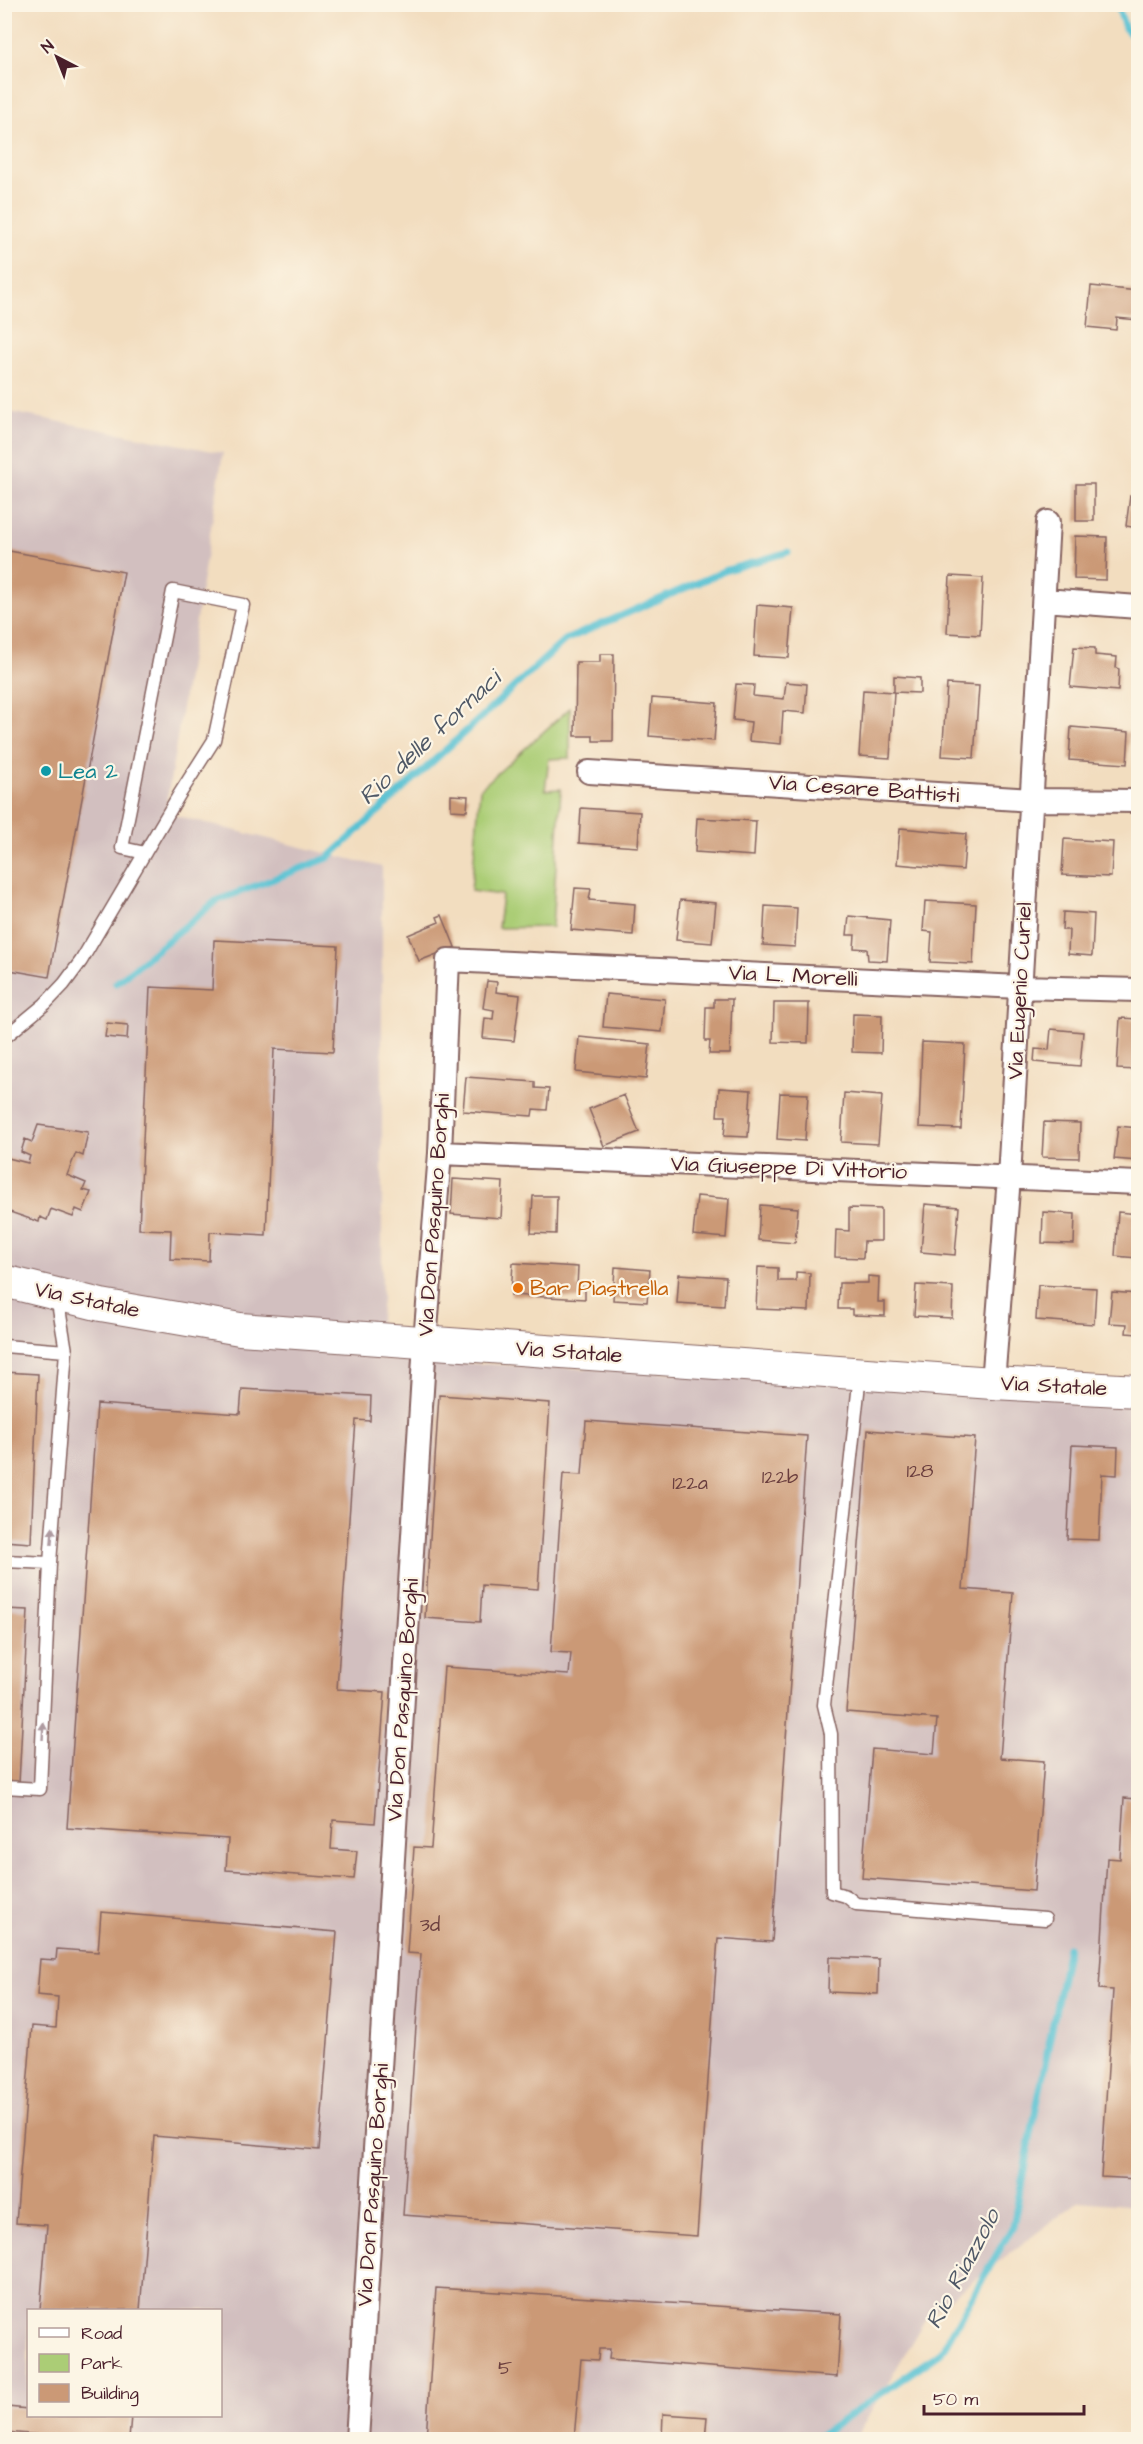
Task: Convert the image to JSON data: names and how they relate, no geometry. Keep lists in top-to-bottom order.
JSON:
{
  "streets": {
    "main road": ["Via Statale"],
    "street": [
      "Via Cesare Battisti",
      "Via L. Morelli",
      "Via Eugenio Curiel",
      "Via Giuseppe Di Vittorio",
      "Via Don Pasquino Borghi"
    ]
  },
  "crossings": [
    ["Via Cesare Battisti", "Via Eugenio Curiel"],
    ["Via L. Morelli", "Via Eugenio Curiel"],
    ["Via L. Morelli", "Via Don Pasquino Borghi"],
    ["Via Eugenio Curiel", "Via Giuseppe Di Vittorio"],
    ["Via Eugenio Curiel", "Via Statale"],
    ["Via Giuseppe Di Vittorio", "Via Don Pasquino Borghi"],
    ["Via Don Pasquino Borghi", "Via Statale"]
  ],
  "water": ["Rio delle fornaci", "Rio Riazzolo"],
  "places": ["Lea 2", "Bar Piastrella"],
  "house_numbers": [
    "128",
    "122b",
    "122a",
    "3d",
    "5"
  ],
  "legend": ["Road", "Park", "Building"],
  "scale_bar": "50 m",
  "north": "top left"
}
